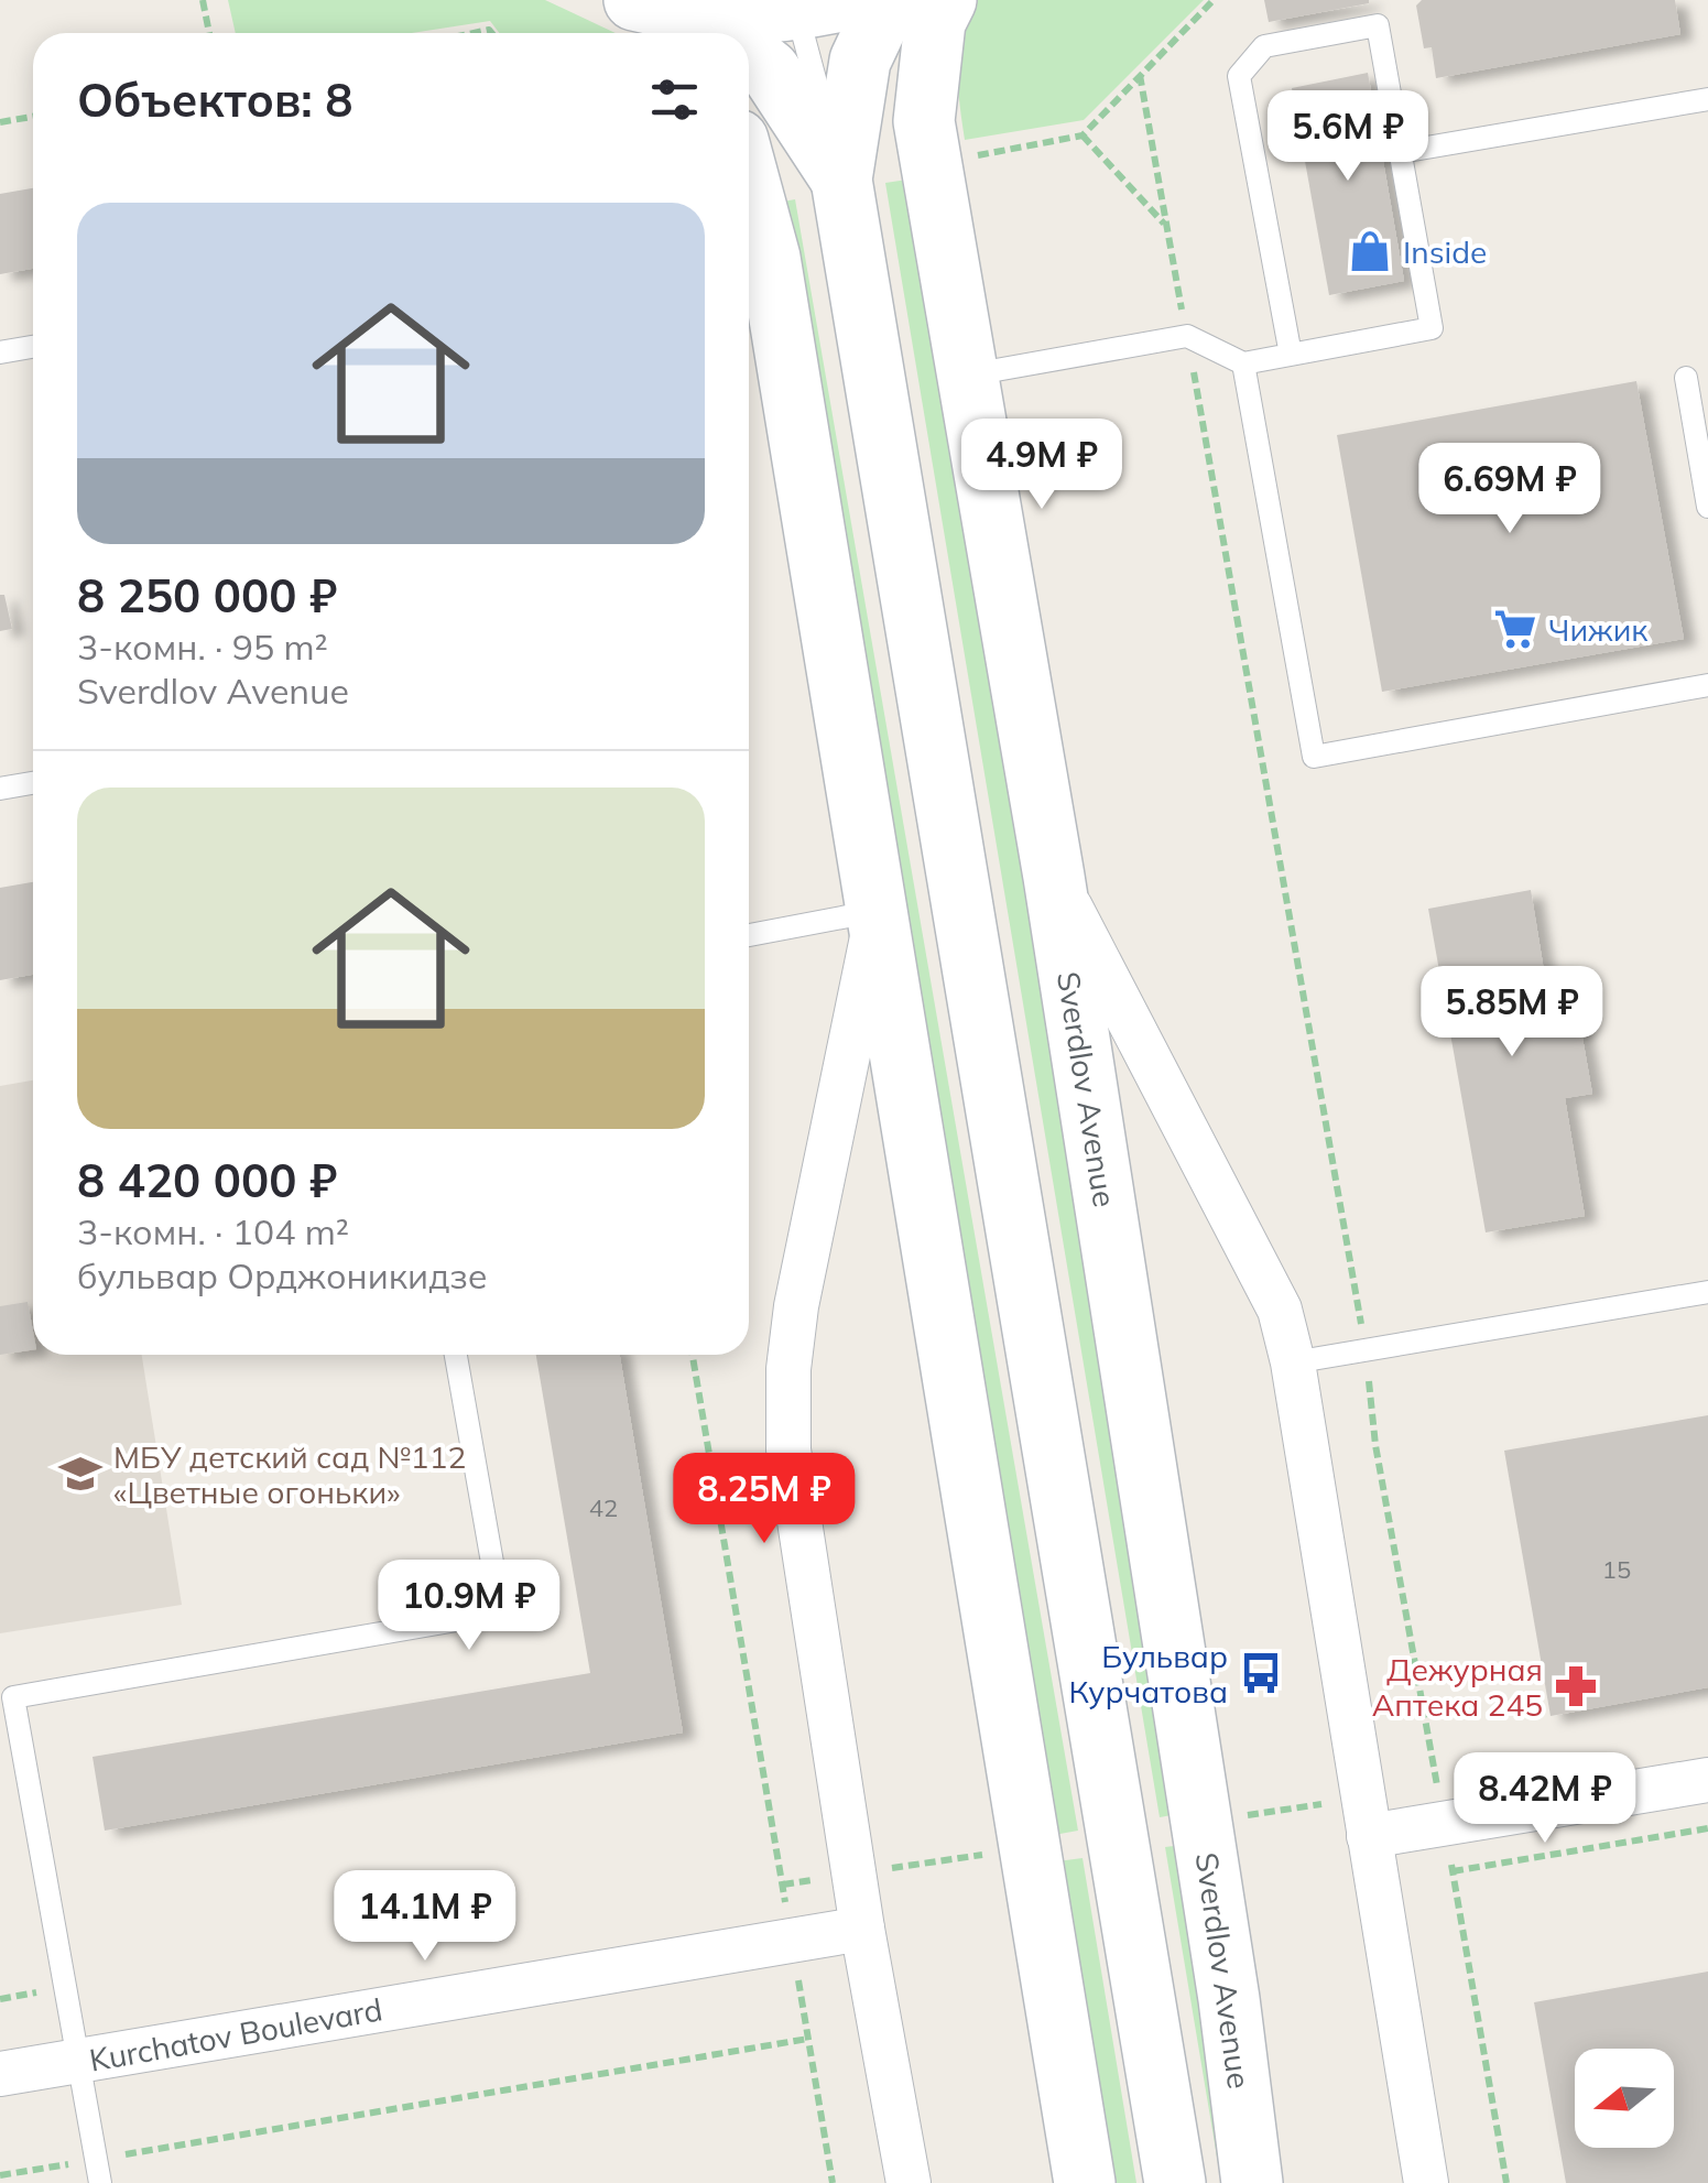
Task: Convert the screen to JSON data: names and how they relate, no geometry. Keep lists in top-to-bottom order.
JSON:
{
  "streets": {
    "main road": ["Sverdlov Avenue"],
    "street": ["Kurchatov Boulevard"]
  },
  "places": {
    "shop": ["Inside"],
    "supermarket": ["Чижик"],
    "school or university": ["МБУ детский сад №112 «Цветные огоньки»"],
    "bus stop": ["Бульвар Курчатова"],
    "pharmacy": ["Дежурная Аптека 245"]
  },
  "house_numbers": ["42", "15"],
  "north": "left",
  "page": {
    "heading": "Объектов: 8",
    "price": [
      "5.6M ₽",
      "4.9M ₽",
      "6.69M ₽",
      "5.85M ₽",
      "8.25M ₽",
      "10.9M ₽",
      "8.42M ₽",
      "14.1M ₽"
    ],
    "list": [
      {
        "name": "8 250 000 ₽",
        "note": "3-комн. · 95 m² · Sverdlov Avenue"
      },
      {
        "name": "8 420 000 ₽",
        "note": "3-комн. · 104 m² · бульвар Орджоникидзе"
      }
    ]
  }
}
